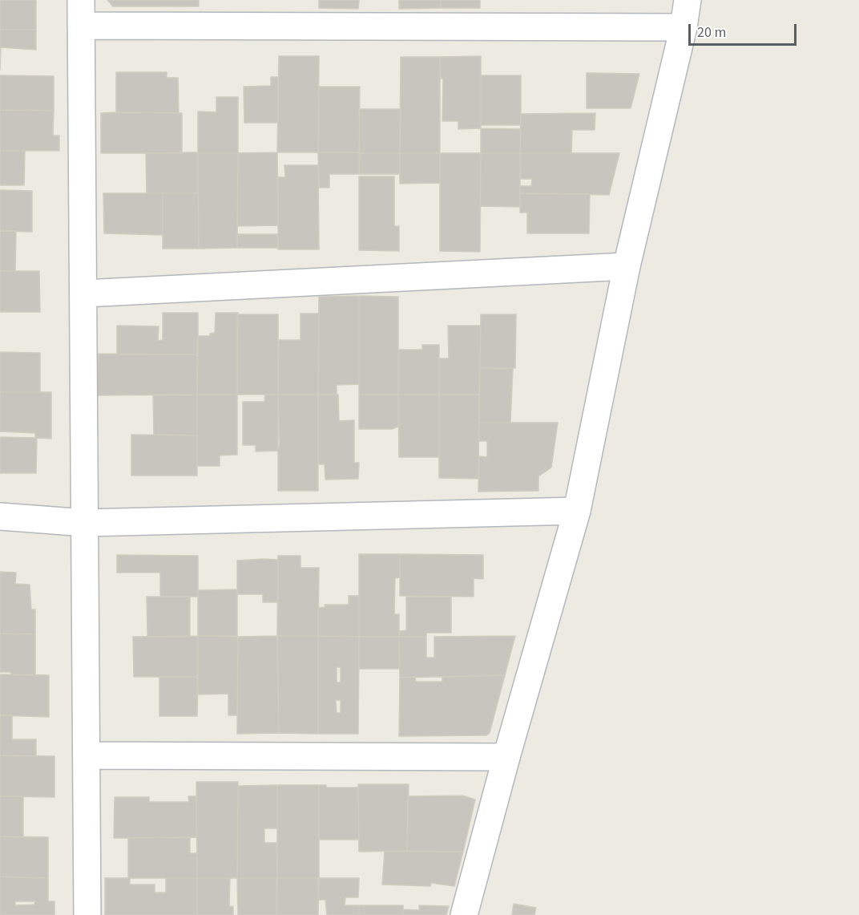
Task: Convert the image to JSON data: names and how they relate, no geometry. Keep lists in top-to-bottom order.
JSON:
{
  "scale_bar": "20 m"
}
